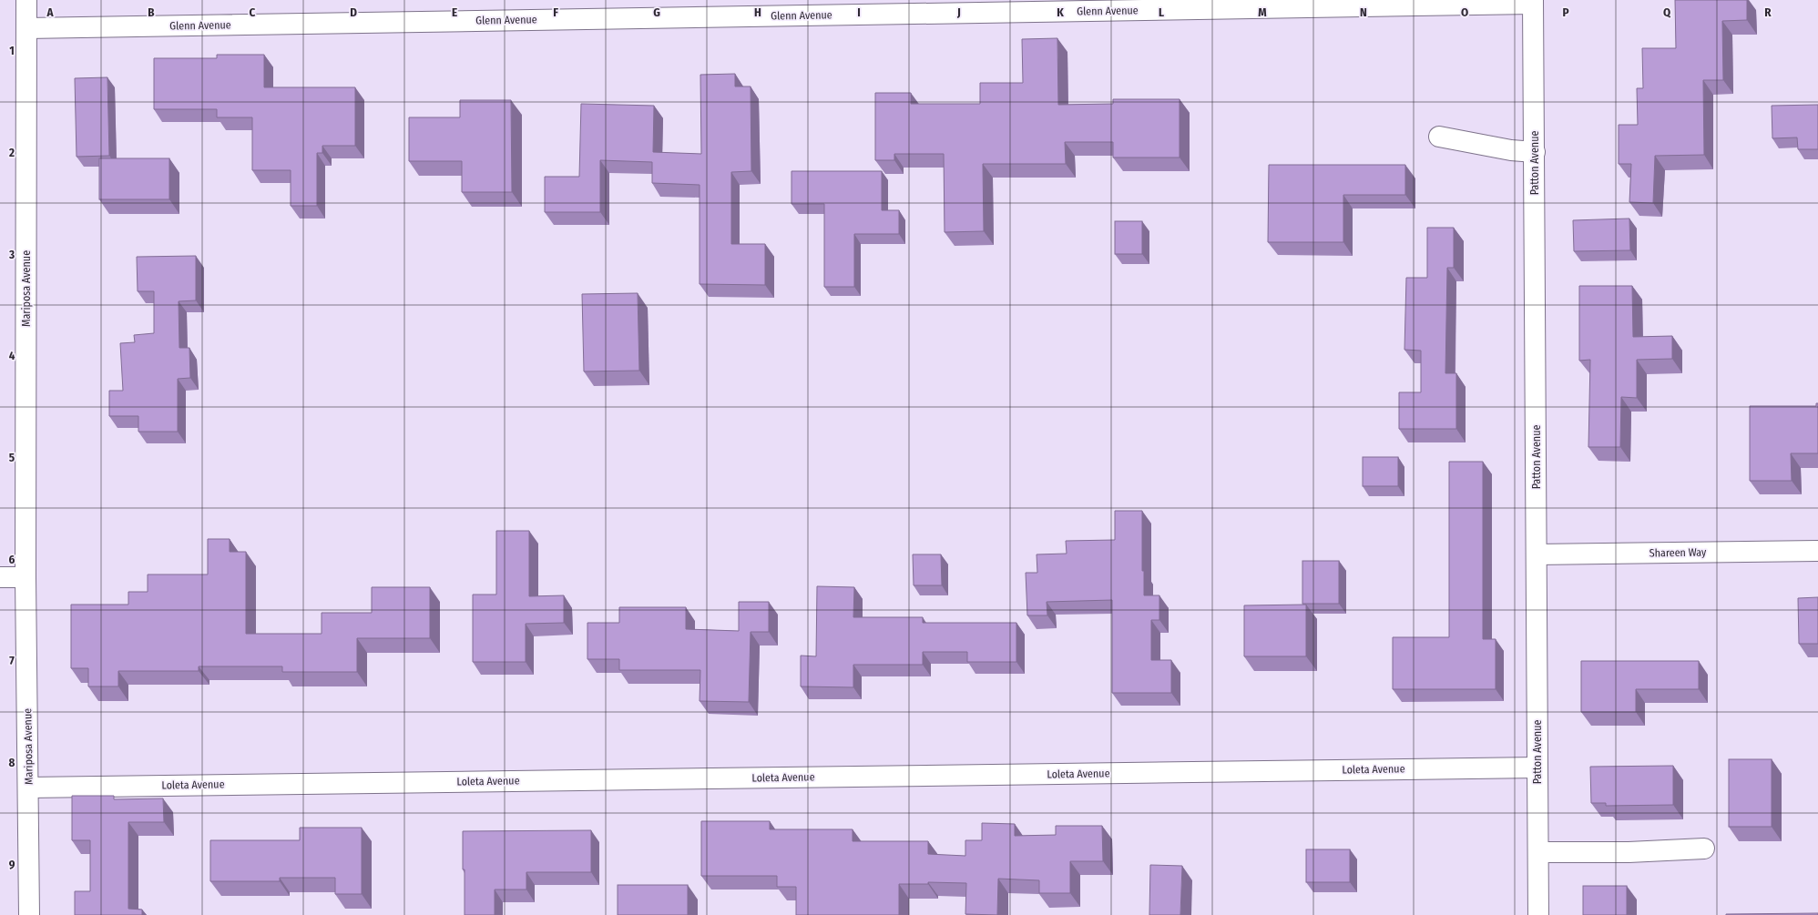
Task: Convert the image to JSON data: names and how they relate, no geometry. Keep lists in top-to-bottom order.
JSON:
{
  "streets": {
    "street": [
      "Glenn Avenue",
      "Patton Avenue",
      "Mariposa Avenue",
      "Shareen Way",
      "Loleta Avenue"
    ]
  },
  "crossings": [
    ["Glenn Avenue", "Patton Avenue"],
    ["Glenn Avenue", "Mariposa Avenue"],
    ["Patton Avenue", "Shareen Way"],
    ["Patton Avenue", "Loleta Avenue"],
    ["Mariposa Avenue", "Loleta Avenue"]
  ],
  "grid": {
    "columns": [
      "A",
      "B",
      "C",
      "D",
      "E",
      "F",
      "G",
      "H",
      "I",
      "J",
      "K",
      "L",
      "M",
      "N",
      "O",
      "P",
      "Q",
      "R"
    ],
    "rows": [
      "1",
      "2",
      "3",
      "4",
      "5",
      "6",
      "7",
      "8",
      "9"
    ]
  }
}
